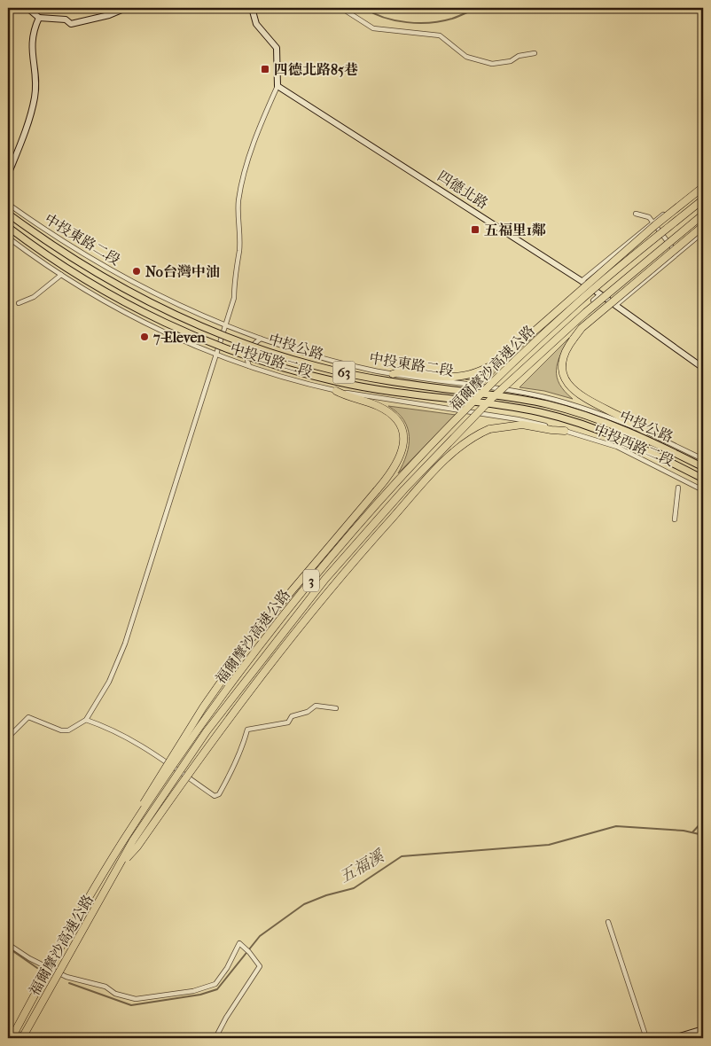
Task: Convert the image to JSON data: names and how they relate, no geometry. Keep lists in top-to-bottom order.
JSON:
{
  "streets": {
    "highway": ["福爾摩沙高速公路", "3"],
    "main road": ["中投公路", "63"],
    "street": ["四德北路", "中投東路二段", "中投西路二段"]
  },
  "water": ["五福溪"],
  "places": {
    "transit": ["四德北路85巷", "五福里1鄰"],
    "other": ["No台灣中油", "7-Eleven"]
  }
}
